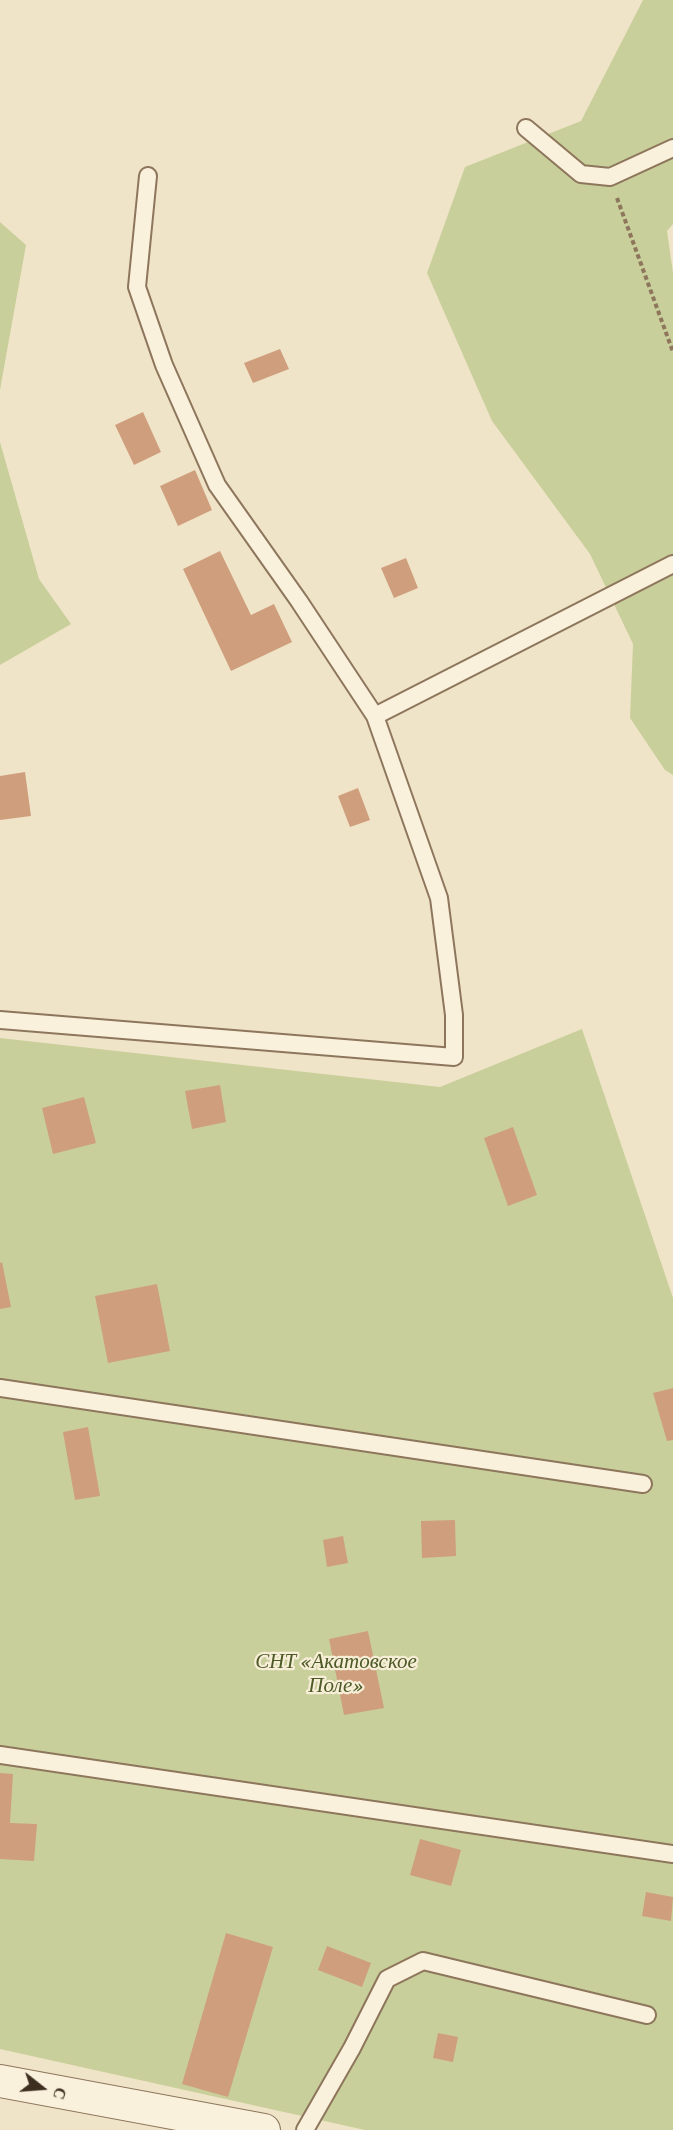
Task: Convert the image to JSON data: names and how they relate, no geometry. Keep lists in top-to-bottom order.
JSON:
{
  "parks": ["СНТ «Акатовское Поле»"],
  "north": "right"
}
